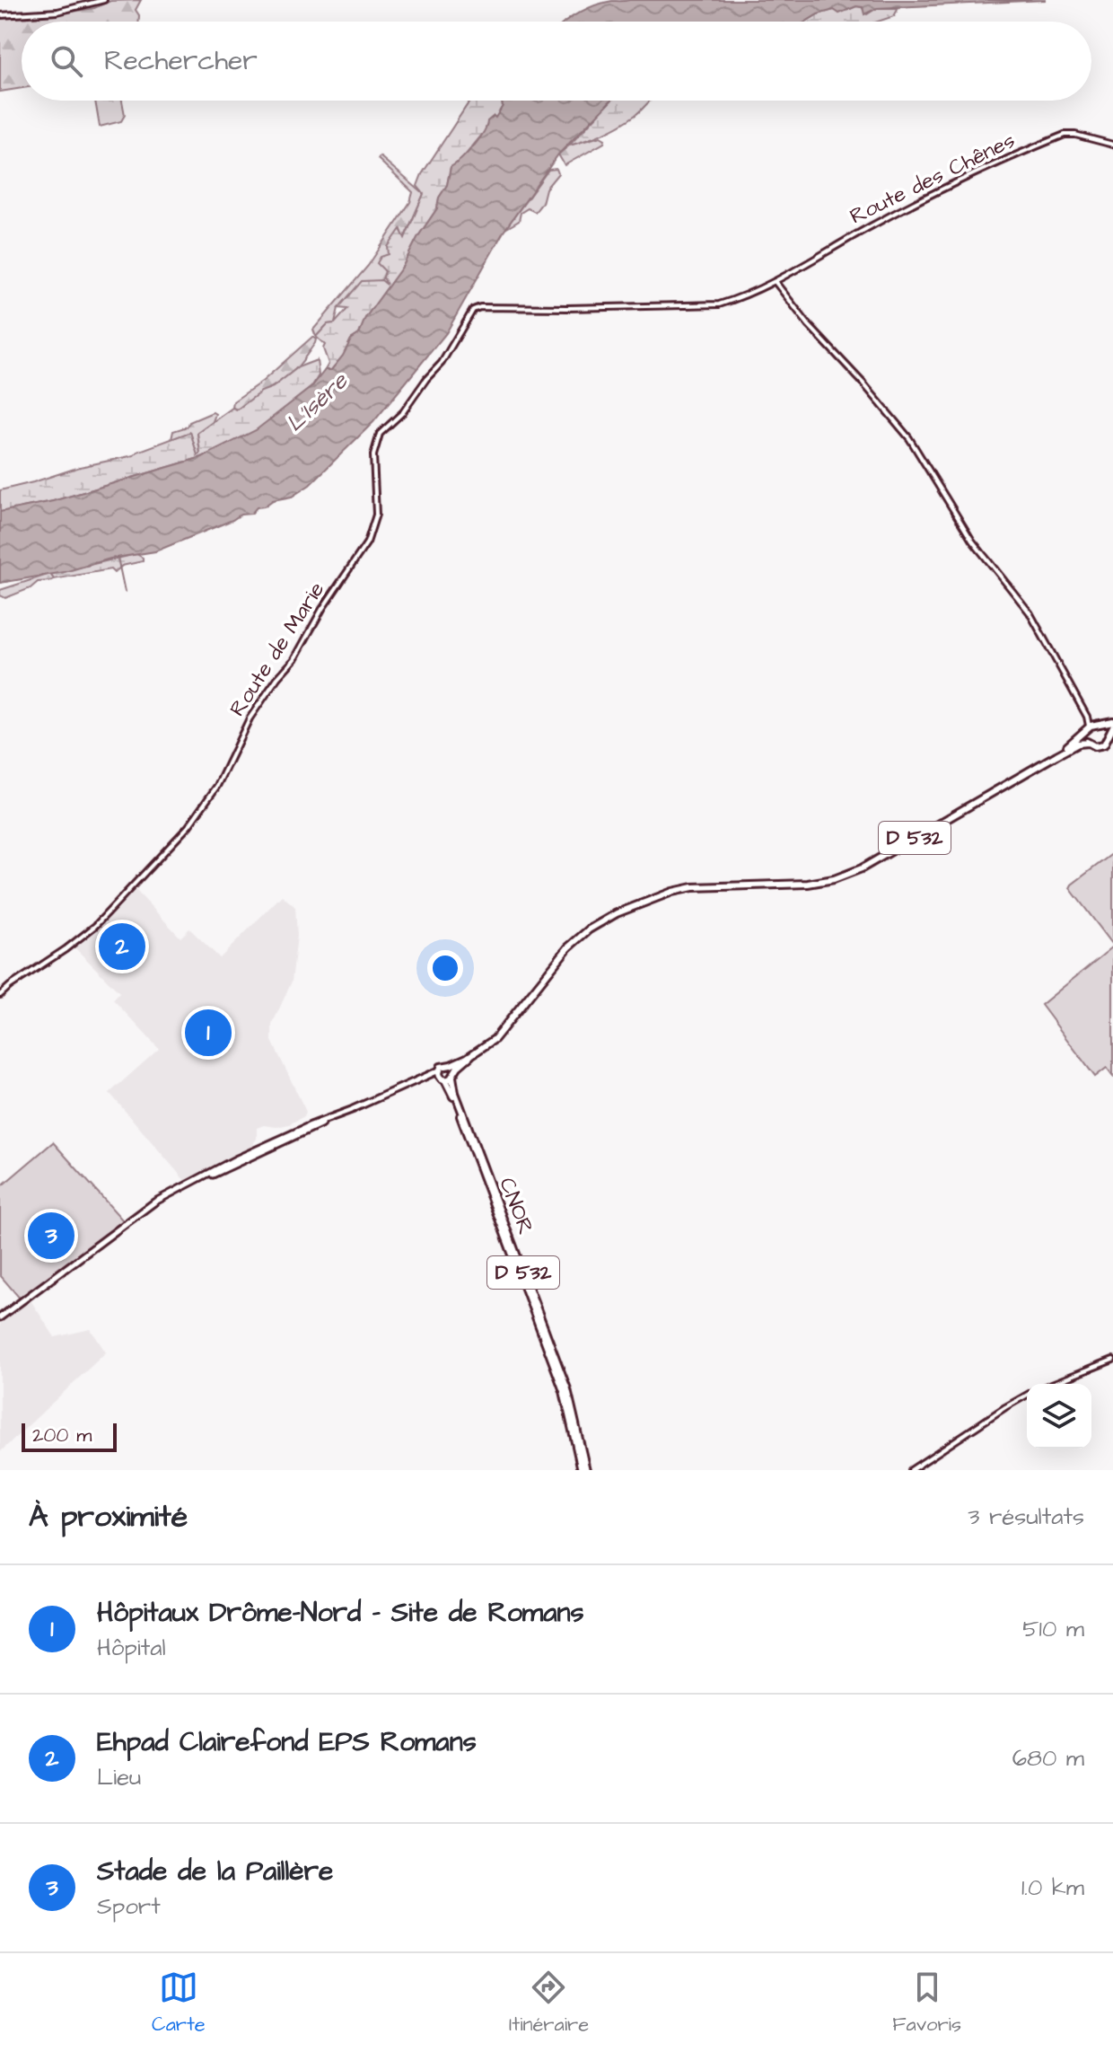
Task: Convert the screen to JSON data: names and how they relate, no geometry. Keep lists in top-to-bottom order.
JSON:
{
  "streets": {
    "main road": ["D 532", "CNOR"],
    "street": ["Route des Chênes", "Route de Marie"]
  },
  "crossings": [
    ["Route des Chênes", "Route de Marie"],
    ["D 532", "CNOR"]
  ],
  "water": ["L'Isère"],
  "scale_bar": "200 m",
  "page": {
    "search": "Rechercher",
    "pins": ["2", "1", "3"],
    "scale": "200 m",
    "heading": ["À proximité", "3 résultats"],
    "list": [
      {
        "mark": "1",
        "name": "Hôpitaux Drôme-Nord - Site de Romans",
        "note": "Hôpital",
        "value": "510 m"
      },
      {
        "mark": "2",
        "name": "Ehpad Clairefond EPS Romans",
        "note": "Lieu",
        "value": "680 m"
      },
      {
        "mark": "3",
        "name": "Stade de la Paillère",
        "note": "Sport",
        "value": "1.0 km"
      }
    ],
    "nav": ["Carte", "Itinéraire", "Favoris"]
  }
}
